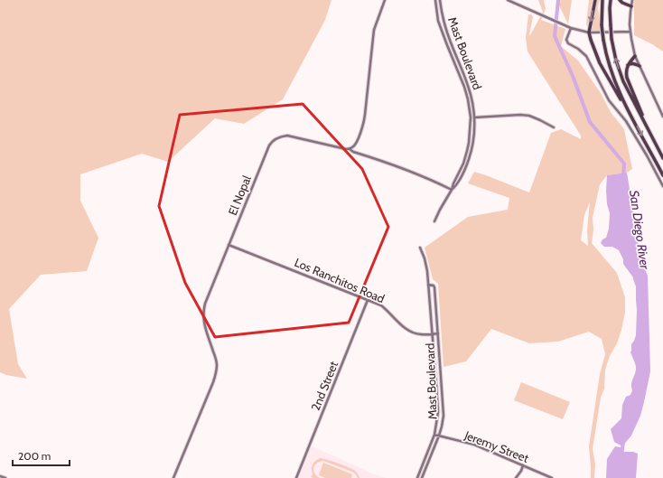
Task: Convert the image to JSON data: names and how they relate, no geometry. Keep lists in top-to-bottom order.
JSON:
{
  "streets": {
    "street": [
      "Mast Boulevard",
      "El Nopal",
      "Los Ranchitos Road",
      "2nd Street",
      "Jeremy Street"
    ]
  },
  "crossings": [
    ["Mast Boulevard", "El Nopal"],
    ["Mast Boulevard", "Los Ranchitos Road"],
    ["Mast Boulevard", "Jeremy Street"],
    ["El Nopal", "Los Ranchitos Road"],
    ["Los Ranchitos Road", "2nd Street"]
  ],
  "water": ["San Diego River"],
  "scale_bar": "200 m"
}
